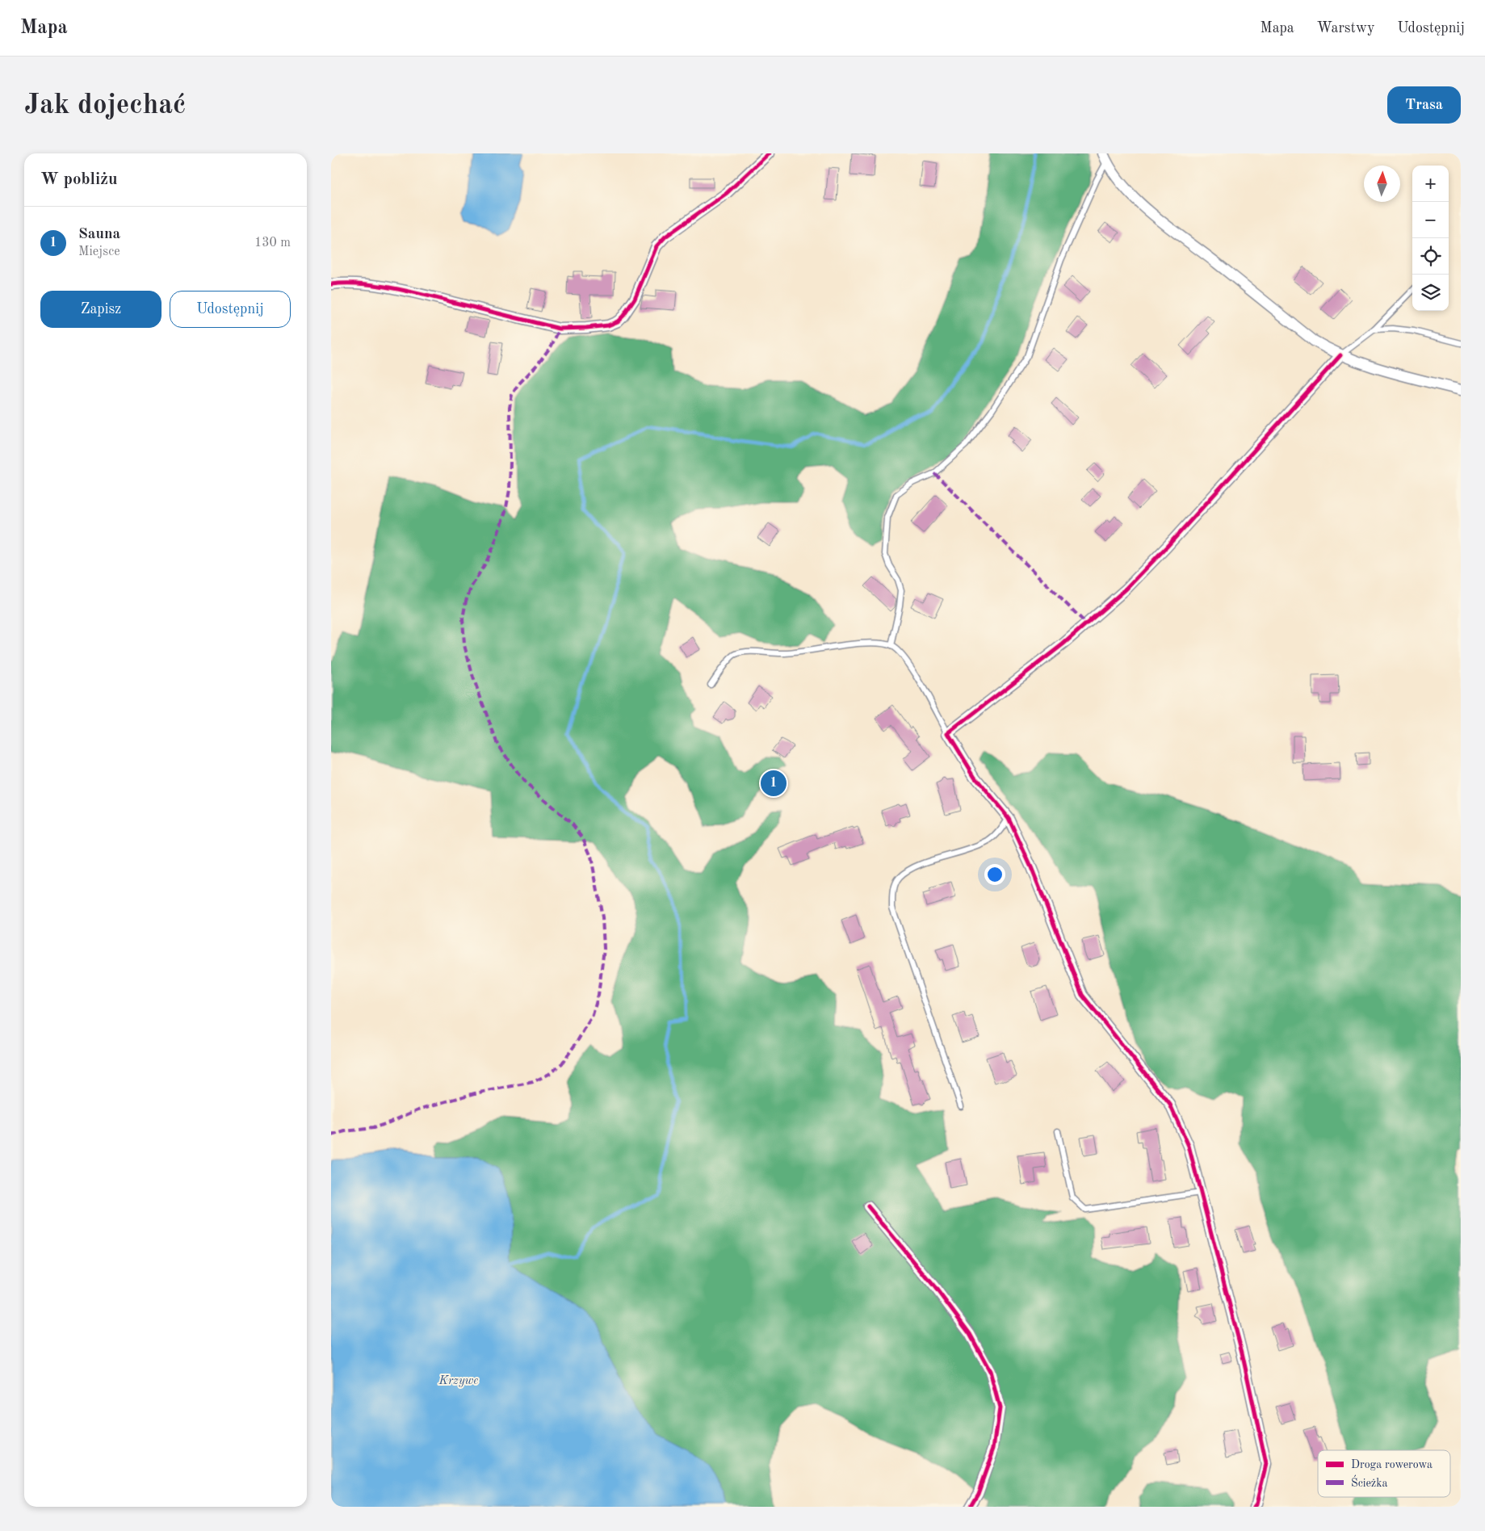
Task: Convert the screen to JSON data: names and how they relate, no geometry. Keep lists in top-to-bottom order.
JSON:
{
  "water": ["Krzywe"],
  "legend": ["Droga rowerowa", "Ścieżka"],
  "north": "top",
  "page": {
    "header": "Mapa",
    "nav": ["Mapa", "Warstwy", "Udostępnij"],
    "buttons": [
      "Trasa",
      ["Zapisz", "Udostępnij"]
    ],
    "title": "Jak dojechać",
    "heading": "W pobliżu",
    "map_buttons": ["+", "−"],
    "list": [
      {
        "mark": "1",
        "name": "Sauna",
        "note": "Miejsce",
        "value": "130 m"
      }
    ],
    "pins": "1"
  }
}
